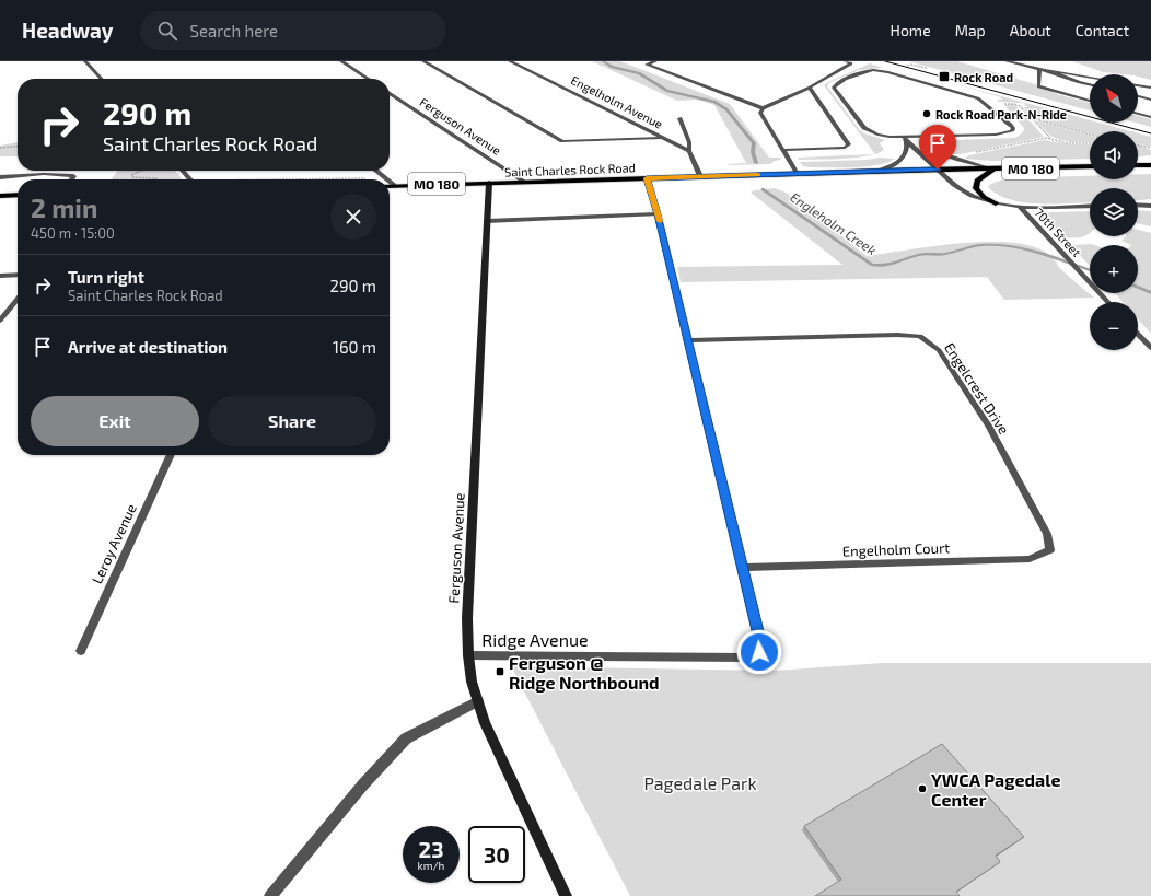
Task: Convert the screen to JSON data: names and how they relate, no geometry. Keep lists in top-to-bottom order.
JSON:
{
  "streets": {
    "main road": ["MO 180", "Saint Charles Rock Road"],
    "street": [
      "Engelholm Avenue",
      "Ferguson Avenue",
      "70th Street",
      "Engelcrest Drive",
      "Leroy Avenue",
      "Engelholm Court",
      "Ridge Avenue"
    ]
  },
  "crossings": [
    ["Ferguson Avenue", "Saint Charles Rock Road"],
    ["Ferguson Avenue", "Ridge Avenue"],
    ["Engelcrest Drive", "Engelholm Court"],
    ["Engelholm Court", "Ridge Avenue"]
  ],
  "water": ["Engleholm Creek"],
  "parks": ["Pagedale Park"],
  "places": {
    "transit": ["Rock Road", "Ferguson @ Ridge Northbound"],
    "other": ["Rock Road Park-N-Ride", "YWCA Pagedale Center"]
  },
  "north": "top left",
  "page": {
    "header": "Headway",
    "search": "Search here",
    "nav": [
      "Home",
      "Map",
      "About",
      "Contact"
    ],
    "map_buttons": ["+", "−"],
    "turn": ["290 m", "Saint Charles Rock Road"],
    "heading": ["2 min", "450 m · 15:00"],
    "list": [
      {
        "name": "Turn right",
        "note": "Saint Charles Rock Road",
        "value": "290 m"
      },
      {
        "name": "Arrive at destination",
        "value": "160 m"
      }
    ],
    "buttons": ["Exit", "Share"],
    "speed": "23 km/h",
    "limit": "30"
  }
}
